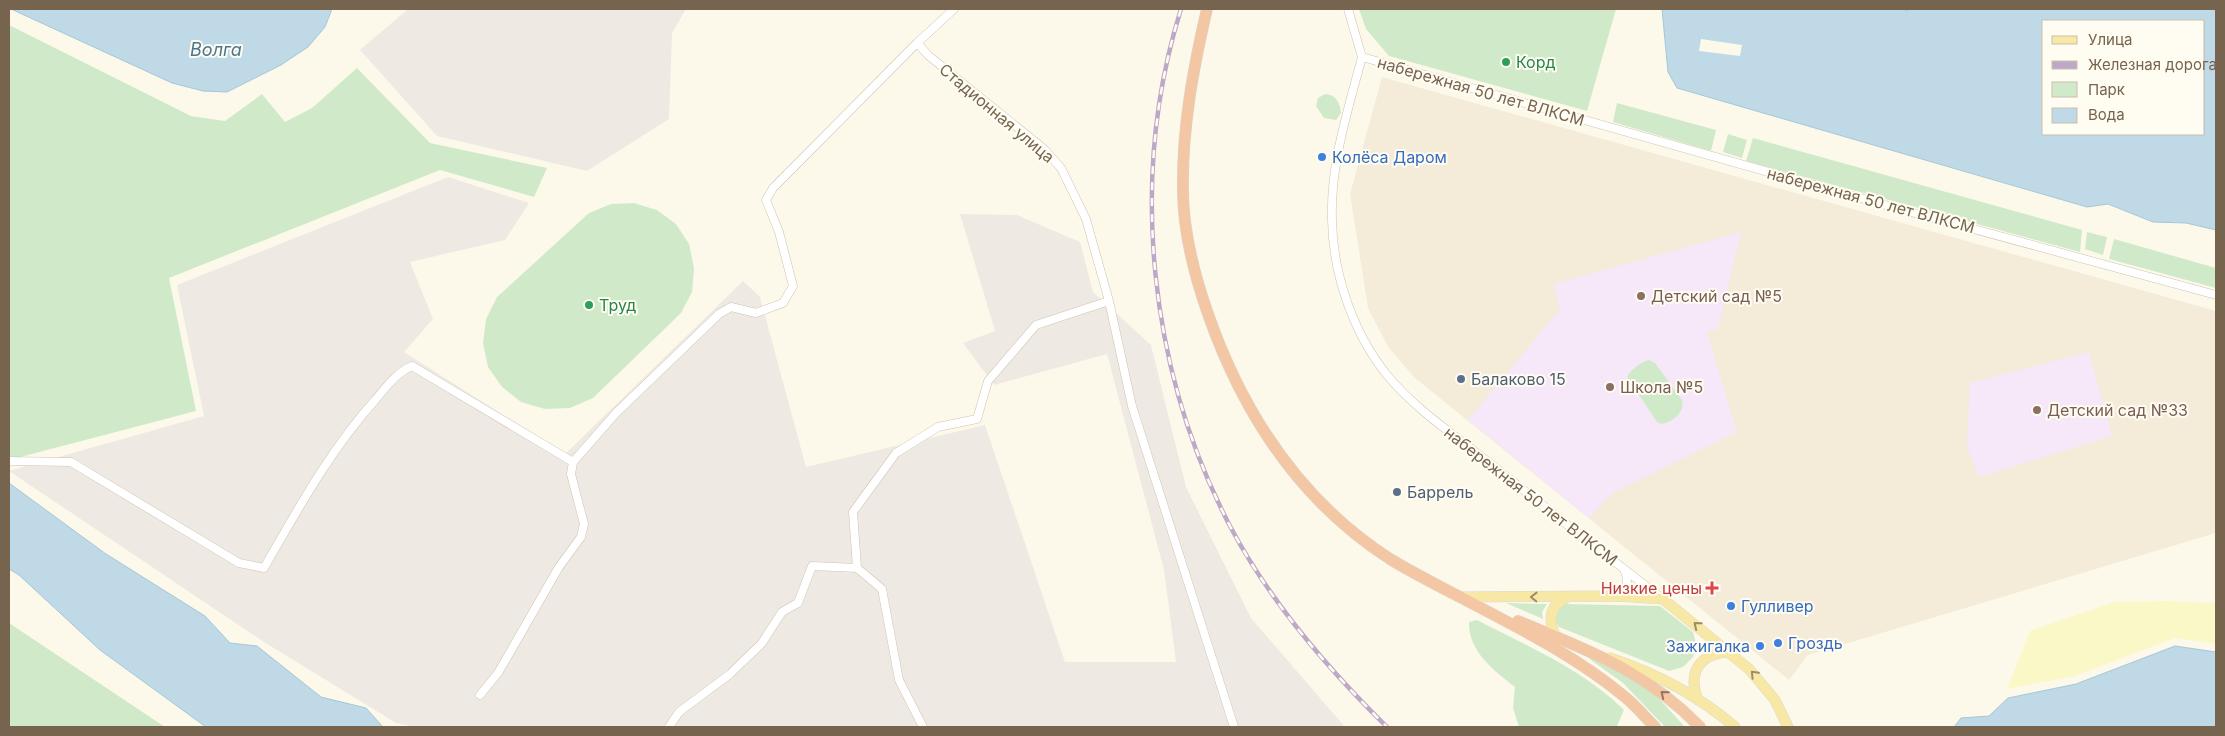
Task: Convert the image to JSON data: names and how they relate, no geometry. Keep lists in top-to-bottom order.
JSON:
{
  "streets": {
    "street": ["набережная 50 лет ВЛКСМ", "Стадионная улица"]
  },
  "water": ["Волга"],
  "places": {
    "other": [
      "Корд",
      "Колёса Даром",
      "Детский сад №5",
      "Труд",
      "Балаково 15",
      "Школа №5",
      "Детский сад №33",
      "Баррель",
      "Гулливер",
      "Гроздь",
      "Зажигалка"
    ],
    "health": ["Низкие цены"]
  },
  "legend": [
    "Улица",
    "Железная дорога",
    "Парк",
    "Вода"
  ]
}
